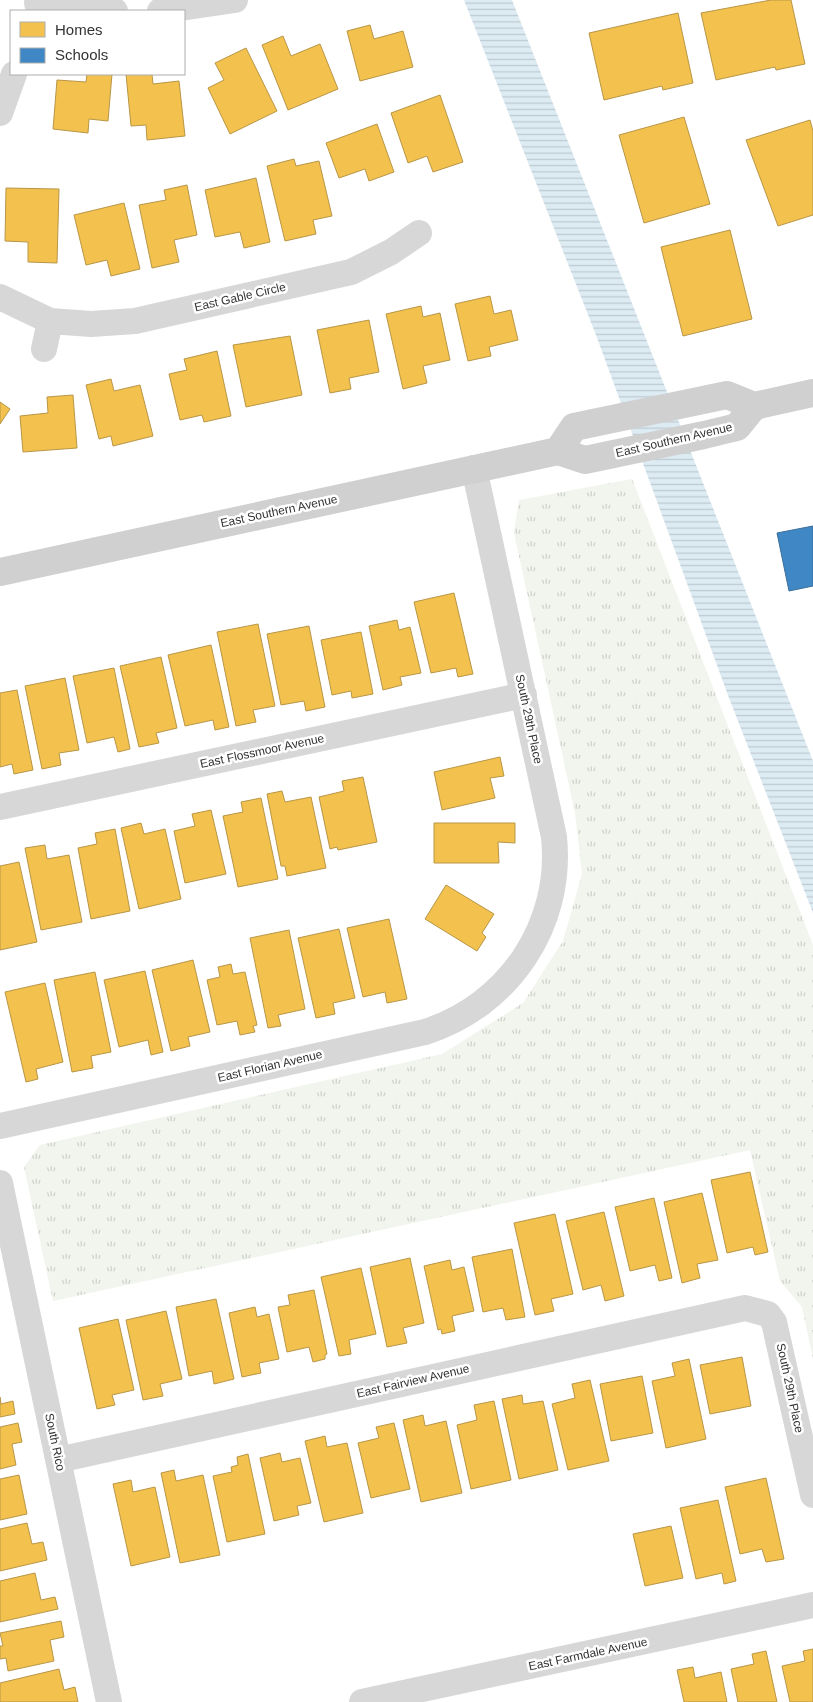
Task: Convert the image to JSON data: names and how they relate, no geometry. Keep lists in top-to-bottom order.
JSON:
{
  "streets": {
    "main road": ["East Southern Avenue"],
    "street": [
      "East Gable Circle",
      "South 29th Place",
      "East Flossmoor Avenue",
      "East Florian Avenue",
      "East Fairview Avenue",
      "South Rico",
      "East Farmdale Avenue"
    ]
  },
  "crossings": [
    ["East Southern Avenue", "South 29th Place"],
    ["South 29th Place", "East Flossmoor Avenue"],
    ["South 29th Place", "East Florian Avenue"],
    ["South 29th Place", "East Fairview Avenue"],
    ["East Fairview Avenue", "South Rico"]
  ],
  "legend": ["Homes", "Schools"]
}
